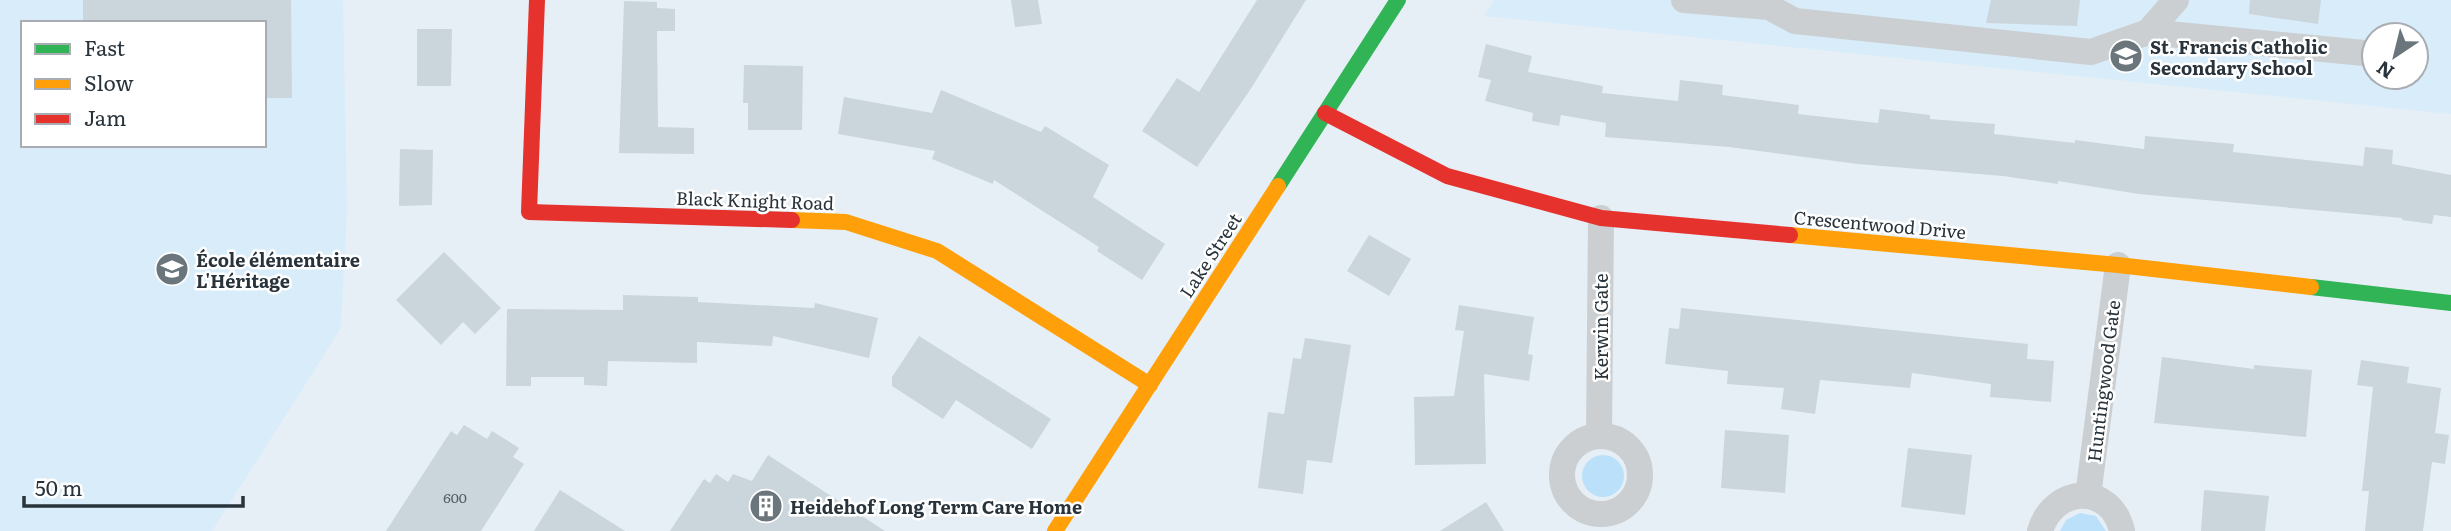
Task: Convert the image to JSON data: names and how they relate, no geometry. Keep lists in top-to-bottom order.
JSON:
{
  "streets": {
    "street": [
      "Black Knight Road",
      "Crescentwood Drive",
      "Lake Street",
      "Kerwin Gate",
      "Huntingwood Gate"
    ]
  },
  "crossings": [
    ["Black Knight Road", "Lake Street"],
    ["Crescentwood Drive", "Lake Street"],
    ["Crescentwood Drive", "Kerwin Gate"],
    ["Crescentwood Drive", "Huntingwood Gate"]
  ],
  "places": {
    "school or university": ["St. Francis Catholic Secondary School", "École élémentaire L'Héritage"],
    "building": ["Heidehof Long Term Care Home"]
  },
  "house_numbers": ["600"],
  "legend": ["Fast", "Slow", "Jam"],
  "scale_bar": "50 m",
  "north": "bottom left"
}
